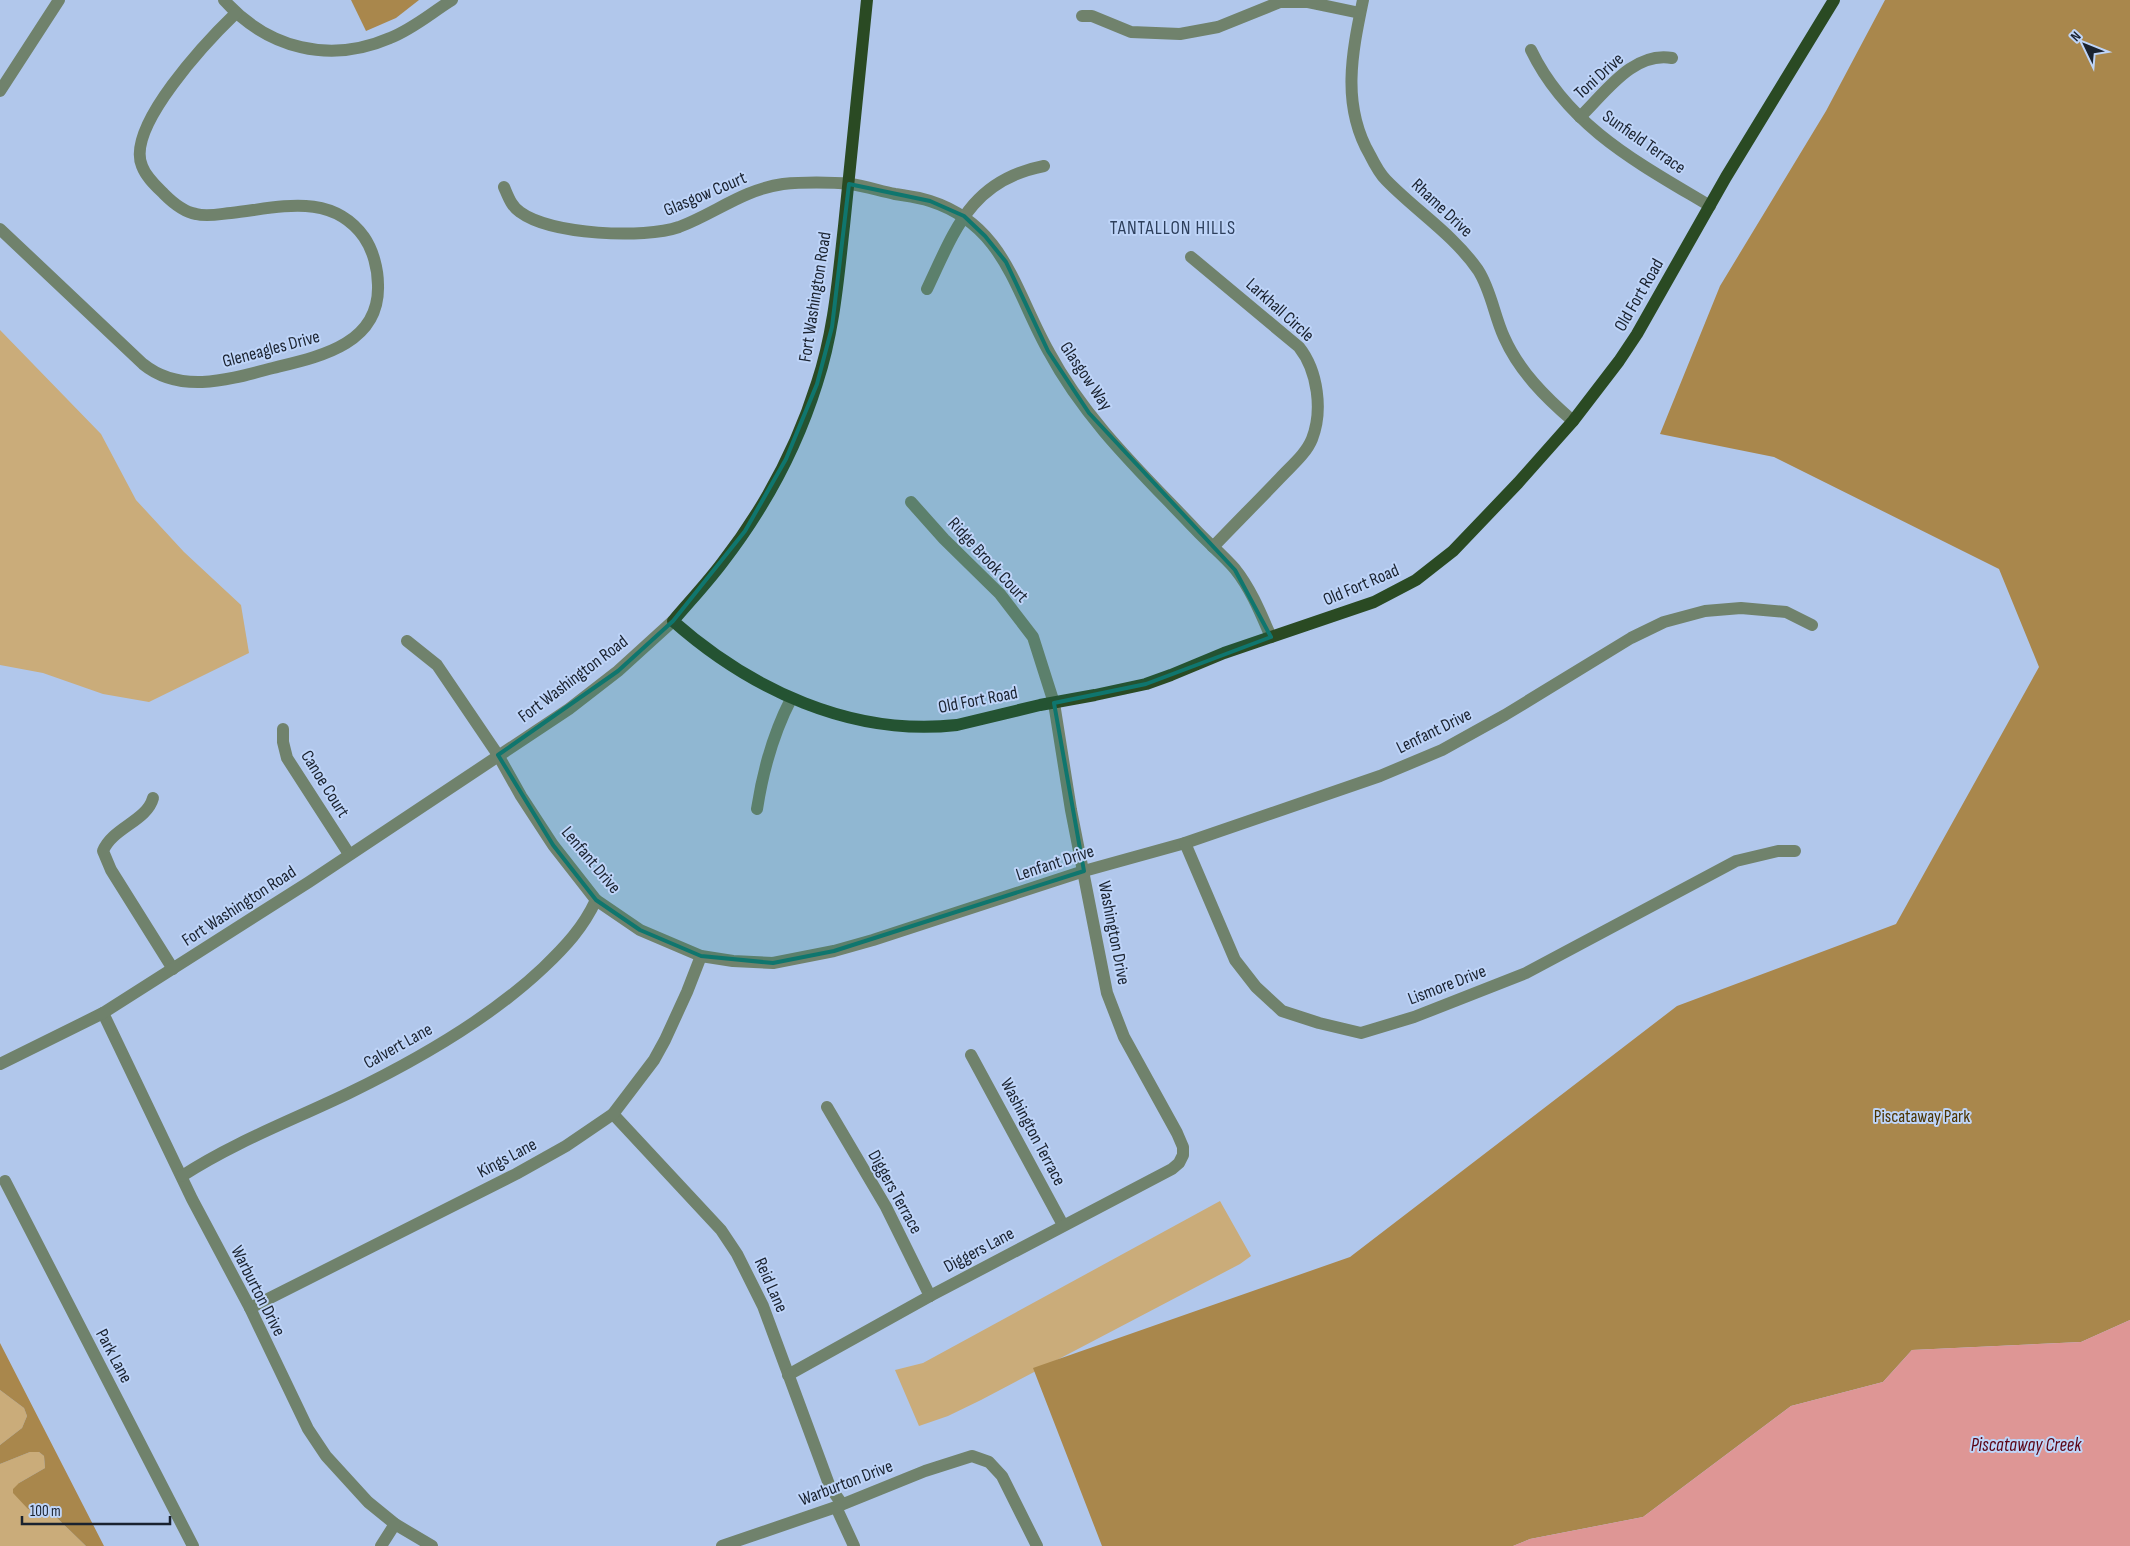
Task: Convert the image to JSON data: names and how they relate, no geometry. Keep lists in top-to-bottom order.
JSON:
{
  "streets": {
    "main road": ["Old Fort Road", "Fort Washington Road"],
    "street": [
      "Toni Drive",
      "Sunfield Terrace",
      "Glasgow Court",
      "Rhame Drive",
      "Larkhall Circle",
      "Gleneagles Drive",
      "Glasgow Way",
      "Ridge Brook Court",
      "Lenfant Drive",
      "Canoe Court",
      "Washington Drive",
      "Lismore Drive",
      "Calvert Lane",
      "Washington Terrace",
      "Kings Lane",
      "Diggers Terrace",
      "Diggers Lane",
      "Reid Lane",
      "Warburton Drive",
      "Park Lane"
    ]
  },
  "crossings": [
    ["Toni Drive", "Sunfield Terrace"],
    ["Sunfield Terrace", "Old Fort Road"],
    ["Glasgow Court", "Fort Washington Road"],
    ["Glasgow Court", "Glasgow Way"],
    ["Rhame Drive", "Old Fort Road"],
    ["Old Fort Road", "Fort Washington Road"],
    ["Old Fort Road", "Glasgow Way"],
    ["Old Fort Road", "Ridge Brook Court"],
    ["Old Fort Road", "Washington Drive"],
    ["Fort Washington Road", "Glasgow Way"],
    ["Fort Washington Road", "Lenfant Drive"],
    ["Fort Washington Road", "Canoe Court"],
    ["Fort Washington Road", "Warburton Drive"],
    ["Larkhall Circle", "Glasgow Way"],
    ["Ridge Brook Court", "Washington Drive"],
    ["Lenfant Drive", "Washington Drive"],
    ["Lenfant Drive", "Lismore Drive"],
    ["Lenfant Drive", "Calvert Lane"],
    ["Lenfant Drive", "Kings Lane"],
    ["Washington Drive", "Diggers Lane"],
    ["Calvert Lane", "Warburton Drive"],
    ["Washington Terrace", "Diggers Lane"],
    ["Kings Lane", "Reid Lane"],
    ["Kings Lane", "Warburton Drive"],
    ["Diggers Terrace", "Diggers Lane"],
    ["Diggers Lane", "Reid Lane"],
    ["Reid Lane", "Warburton Drive"]
  ],
  "districts": ["TANTALLON HILLS"],
  "water": ["Piscataway Creek"],
  "parks": ["Piscataway Park"],
  "scale_bar": "100 m",
  "north": "top left"
}
